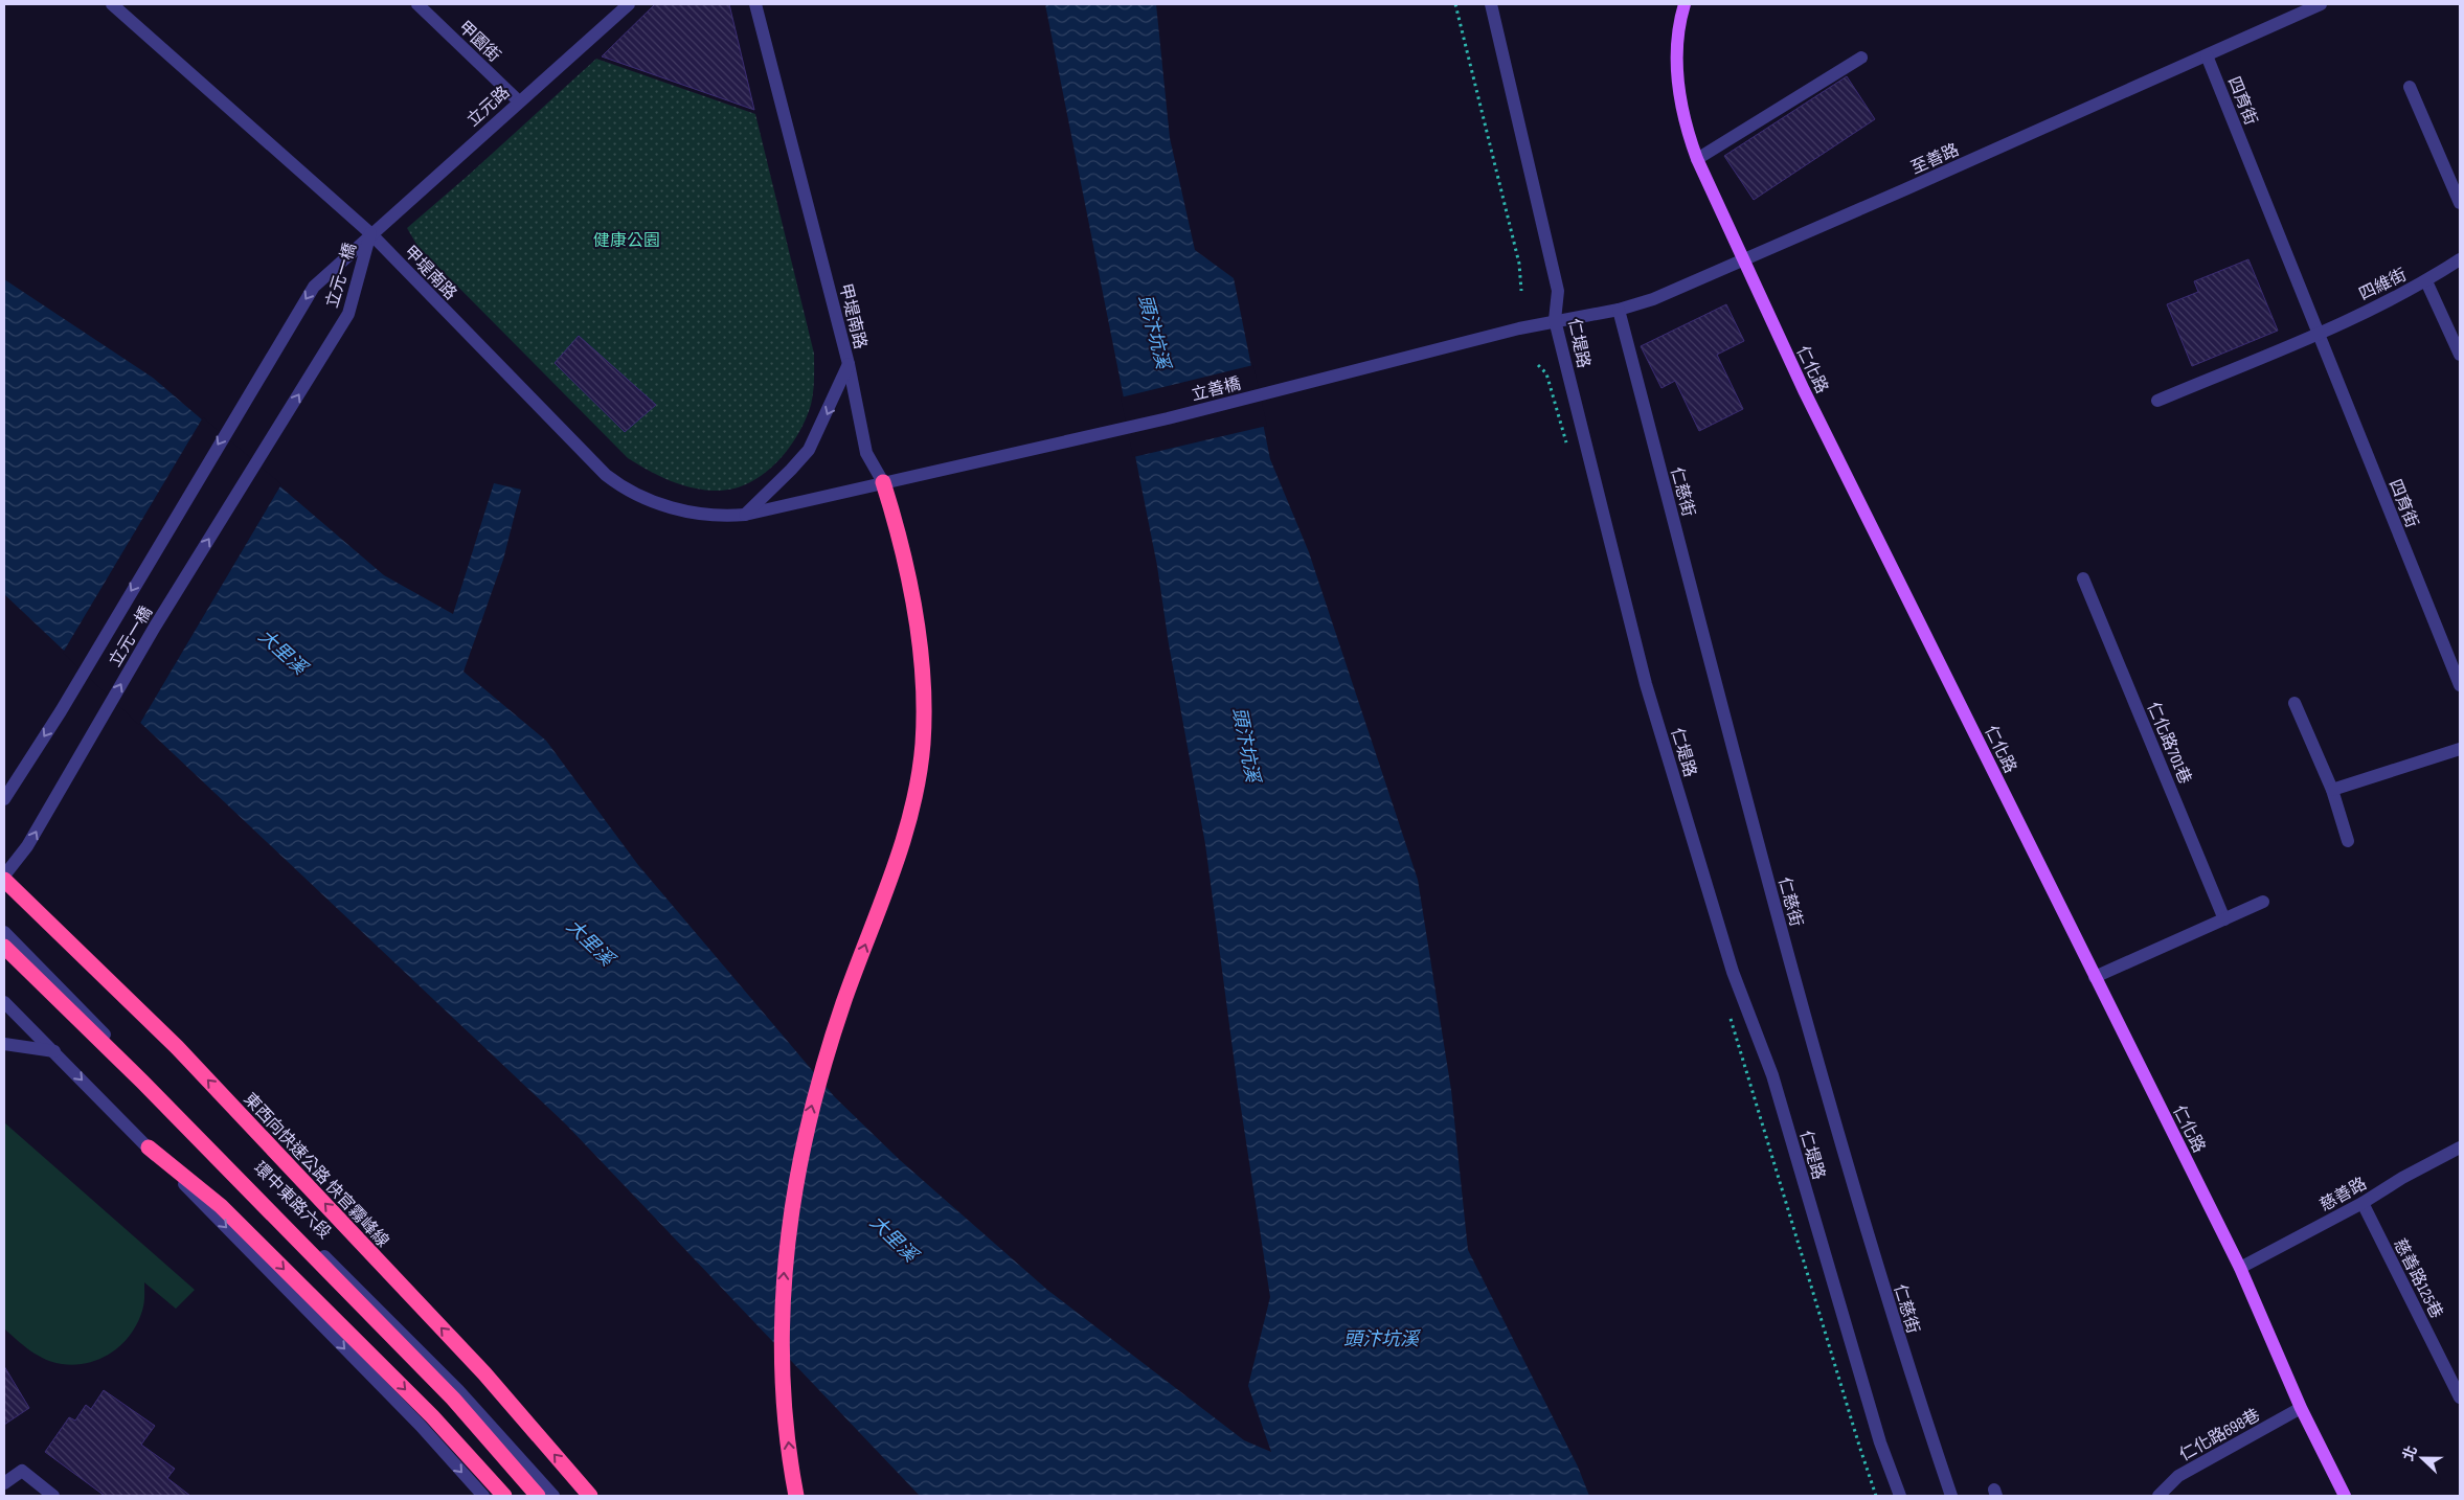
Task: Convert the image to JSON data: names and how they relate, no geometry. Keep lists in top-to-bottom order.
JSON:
{
  "streets": {
    "highway": ["東西向快速公路 快官霧峰線"],
    "main road": ["仁化路"],
    "street": [
      "甲園街",
      "四育街",
      "立元路",
      "至善路",
      "甲堤南路",
      "立元一橋",
      "四維街",
      "仁堤路",
      "立善橋",
      "仁慈街",
      "仁化路701巷",
      "慈善路",
      "環中東路六段",
      "慈善路125巷",
      "仁化路698巷"
    ]
  },
  "crossings": [
    ["甲園街", "立元路"],
    ["四育街", "至善路"],
    ["四育街", "四維街"],
    ["立元路", "甲堤南路"],
    ["立元路", "立元一橋"],
    ["至善路", "仁堤路"],
    ["至善路", "仁化路"],
    ["至善路", "立善橋"],
    ["至善路", "仁慈街"],
    ["甲堤南路", "立元一橋"],
    ["甲堤南路", "立善橋"],
    ["仁堤路", "立善橋"],
    ["仁化路", "慈善路"],
    ["仁化路", "仁化路698巷"],
    ["慈善路", "慈善路125巷"]
  ],
  "water": ["頭汴坑溪", "大里溪"],
  "parks": ["健康公園"],
  "north": "left"
}
